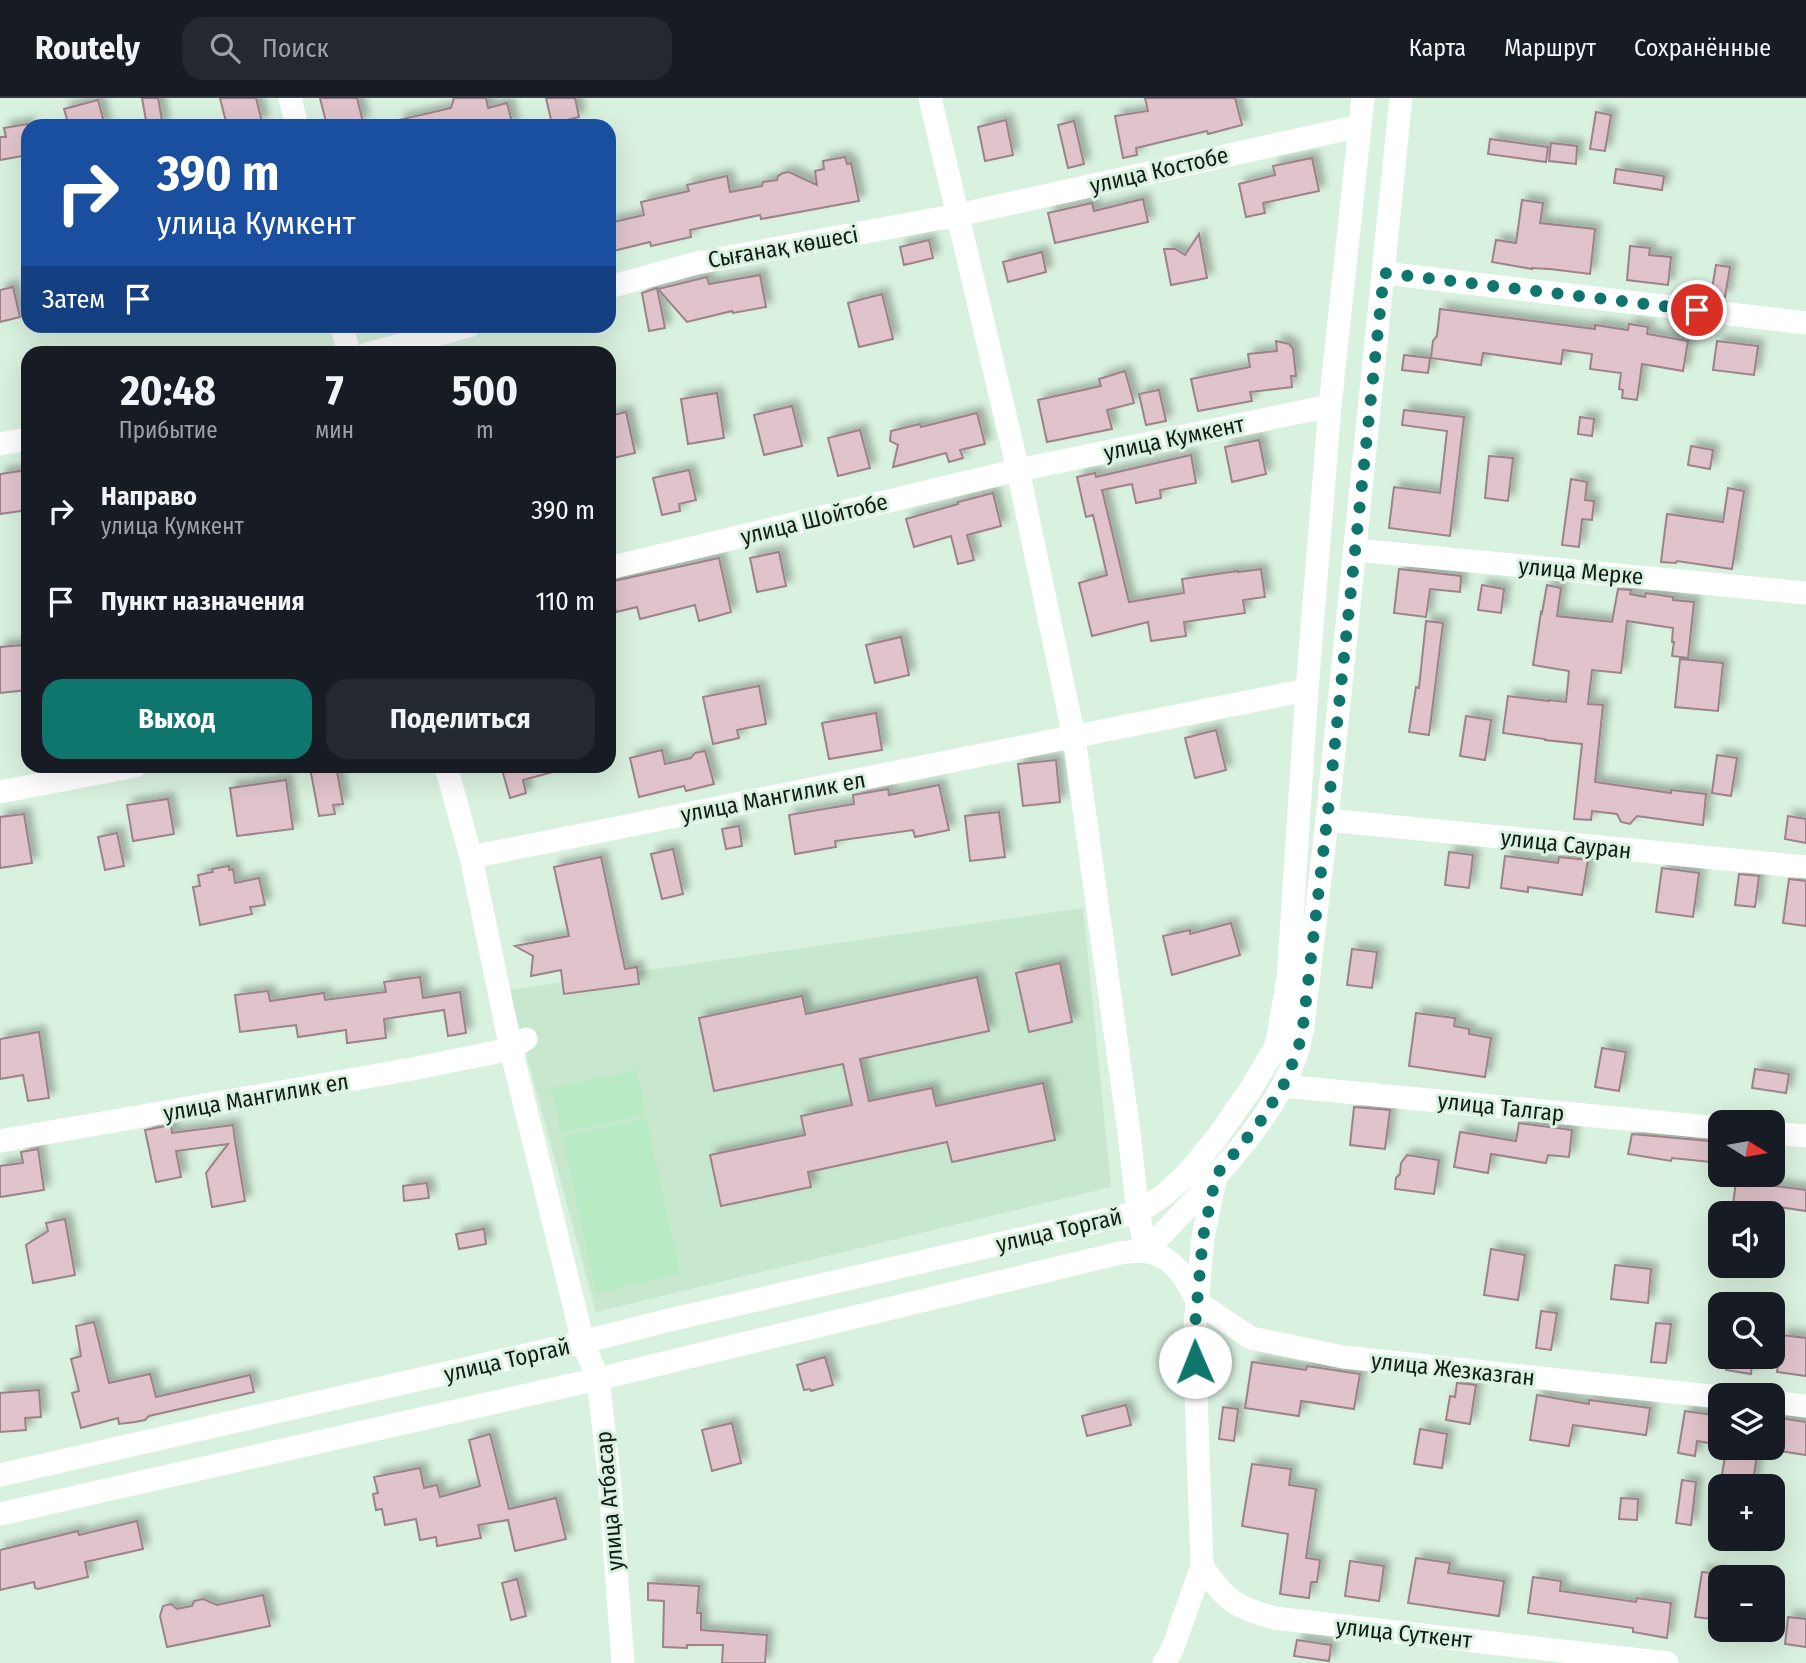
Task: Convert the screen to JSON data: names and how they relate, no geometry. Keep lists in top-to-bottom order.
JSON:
{
  "streets": {
    "street": [
      "улица Костобе",
      "Сығанақ көшесі",
      "улица Кумкент",
      "улица Шойтобе",
      "улица Мерке",
      "улица Мангилик ел",
      "улица Сауран",
      "улица Талгар",
      "улица Торгай",
      "улица Жезказган",
      "улица Атбасар",
      "улица Суткент"
    ]
  },
  "crossings": [
    ["улица Костобе", "Сығанақ көшесі"],
    ["улица Кумкент", "улица Шойтобе"],
    ["улица Мангилик ел", "улица Атбасар"],
    ["улица Торгай", "улица Атбасар"]
  ],
  "north": "right",
  "page": {
    "header": "Routely",
    "search": "Поиск",
    "nav": ["Карта", "Маршрут", "Сохранённые"],
    "turn": ["390 m", "улица Кумкент"],
    "then": "Затем",
    "eta": [
      "20:48",
      "Прибытие",
      "7",
      "мин",
      "500",
      "m"
    ],
    "list": [
      {
        "name": "Направо",
        "note": "улица Кумкент",
        "value": "390 m"
      },
      {
        "name": "Пункт назначения",
        "value": "110 m"
      }
    ],
    "buttons": ["Выход", "Поделиться"],
    "map_buttons": ["+", "−"]
  }
}
